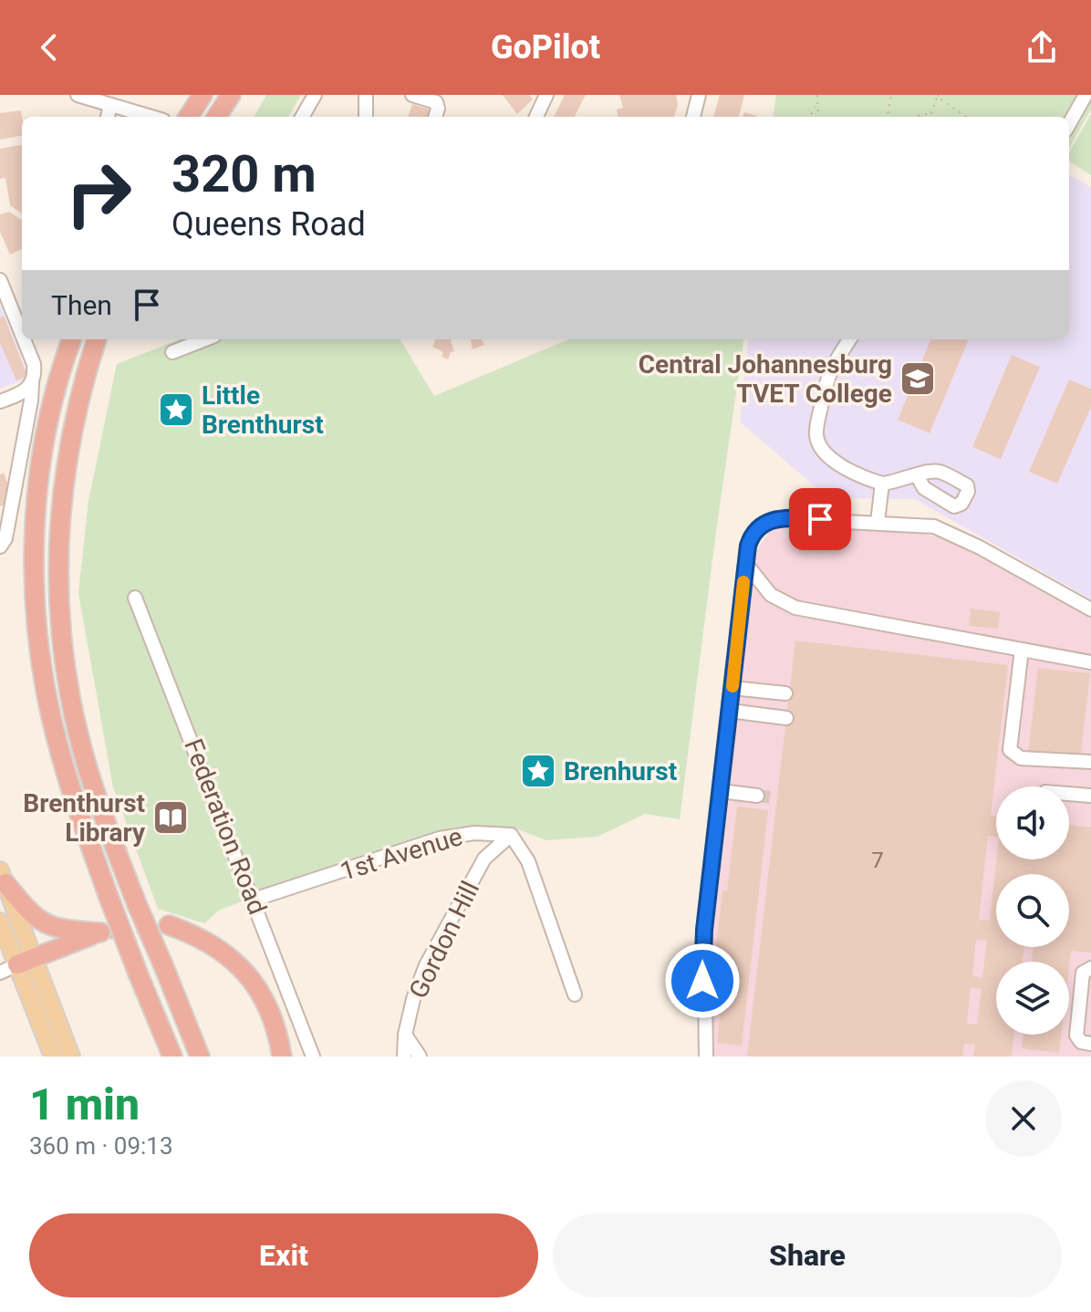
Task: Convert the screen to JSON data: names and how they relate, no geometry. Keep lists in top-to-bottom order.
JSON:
{
  "streets": {
    "street": ["Federation Road", "1st Avenue", "Gordon Hill"]
  },
  "crossings": [
    ["Federation Road", "1st Avenue"],
    ["1st Avenue", "Gordon Hill"]
  ],
  "places": {
    "school or university": ["Central Johannesburg TVET College"],
    "place": ["Little Brenthurst", "Brenhurst"],
    "library": ["Brenthurst Library"]
  },
  "house_numbers": ["7"],
  "page": {
    "header": "GoPilot",
    "turn": ["320 m", "Queens Road"],
    "then": "Then",
    "heading": ["1 min", "360 m · 09:13"],
    "buttons": ["Exit", "Share"]
  }
}
